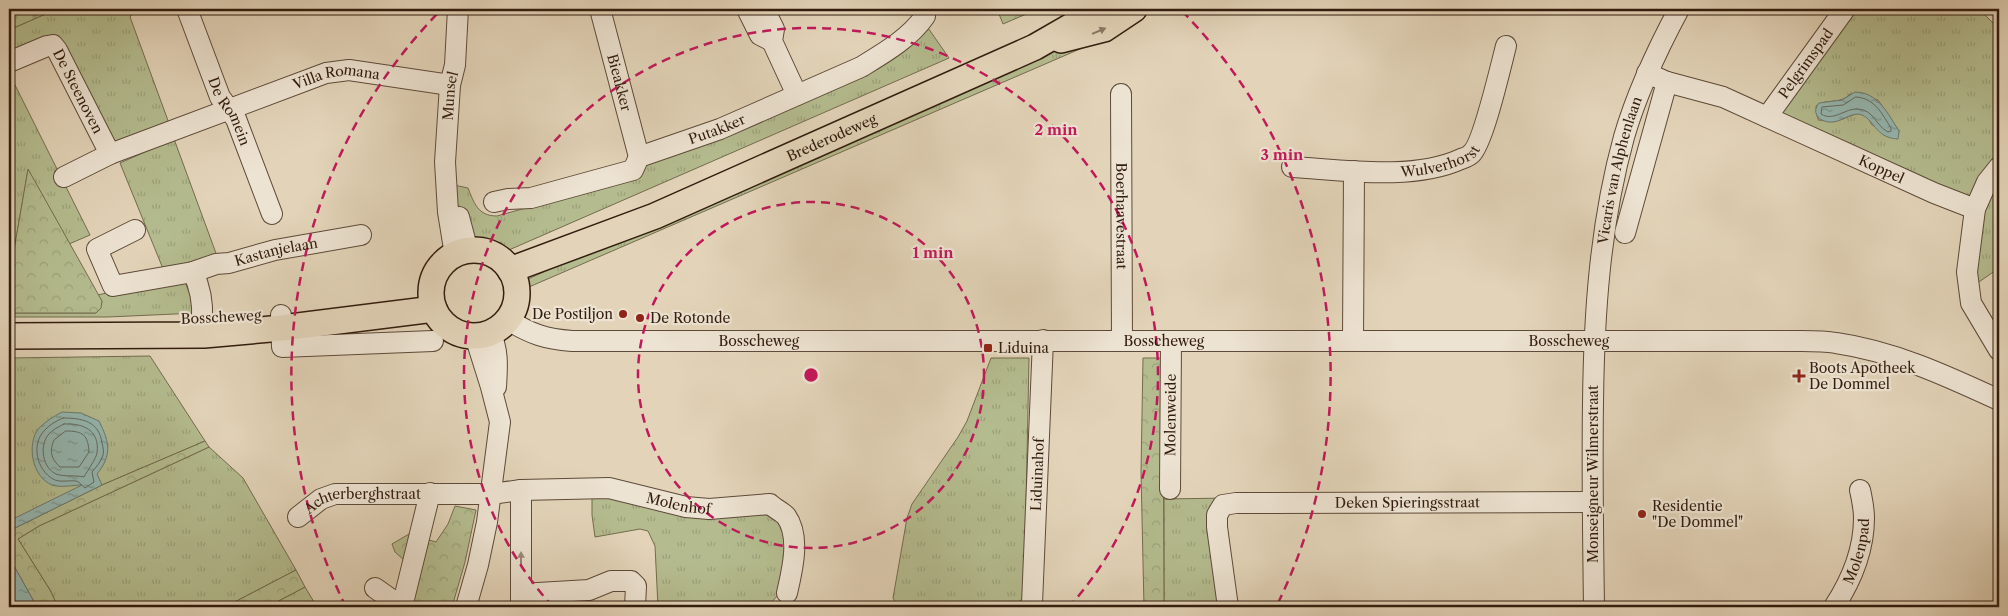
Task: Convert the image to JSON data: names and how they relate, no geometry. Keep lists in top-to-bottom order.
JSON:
{
  "streets": {
    "main road": ["Brederodeweg", "Bosscheweg"],
    "street": [
      "Pelgrimspad",
      "Villa Romana",
      "Bieakker",
      "De Steenoven",
      "Munsel",
      "De Romein",
      "Putakker",
      "Wulverhorst",
      "Koppel",
      "Vicaris van Alphenlaan",
      "Boerhaavestraat",
      "Kastanjelaan",
      "Molenweide",
      "Liduinahof",
      "Monseigneur Wilmerstraat",
      "Molenhof",
      "Deken Spieringsstraat",
      "Achterberghstraat",
      "Molenpad"
    ]
  },
  "crossings": [
    ["Pelgrimspad", "Koppel"],
    ["Villa Romana", "Munsel"],
    ["Villa Romana", "De Romein"],
    ["Bieakker", "Putakker"],
    ["Munsel", "Brederodeweg"],
    ["Munsel", "Bosscheweg"],
    ["Brederodeweg", "Bosscheweg"],
    ["Koppel", "Vicaris van Alphenlaan"],
    ["Vicaris van Alphenlaan", "Bosscheweg"],
    ["Vicaris van Alphenlaan", "Monseigneur Wilmerstraat"],
    ["Boerhaavestraat", "Bosscheweg"],
    ["Bosscheweg", "Molenweide"],
    ["Bosscheweg", "Liduinahof"],
    ["Bosscheweg", "Monseigneur Wilmerstraat"],
    ["Monseigneur Wilmerstraat", "Deken Spieringsstraat"],
    ["Molenhof", "Achterberghstraat"]
  ],
  "places": {
    "other": ["De Postiljon", "De Rotonde", "Residentie \"De Dommel\""],
    "transit": ["Liduina"],
    "health": ["Boots Apotheek De Dommel"]
  },
  "rings": ["2 min", "3 min", "1 min"]
}
